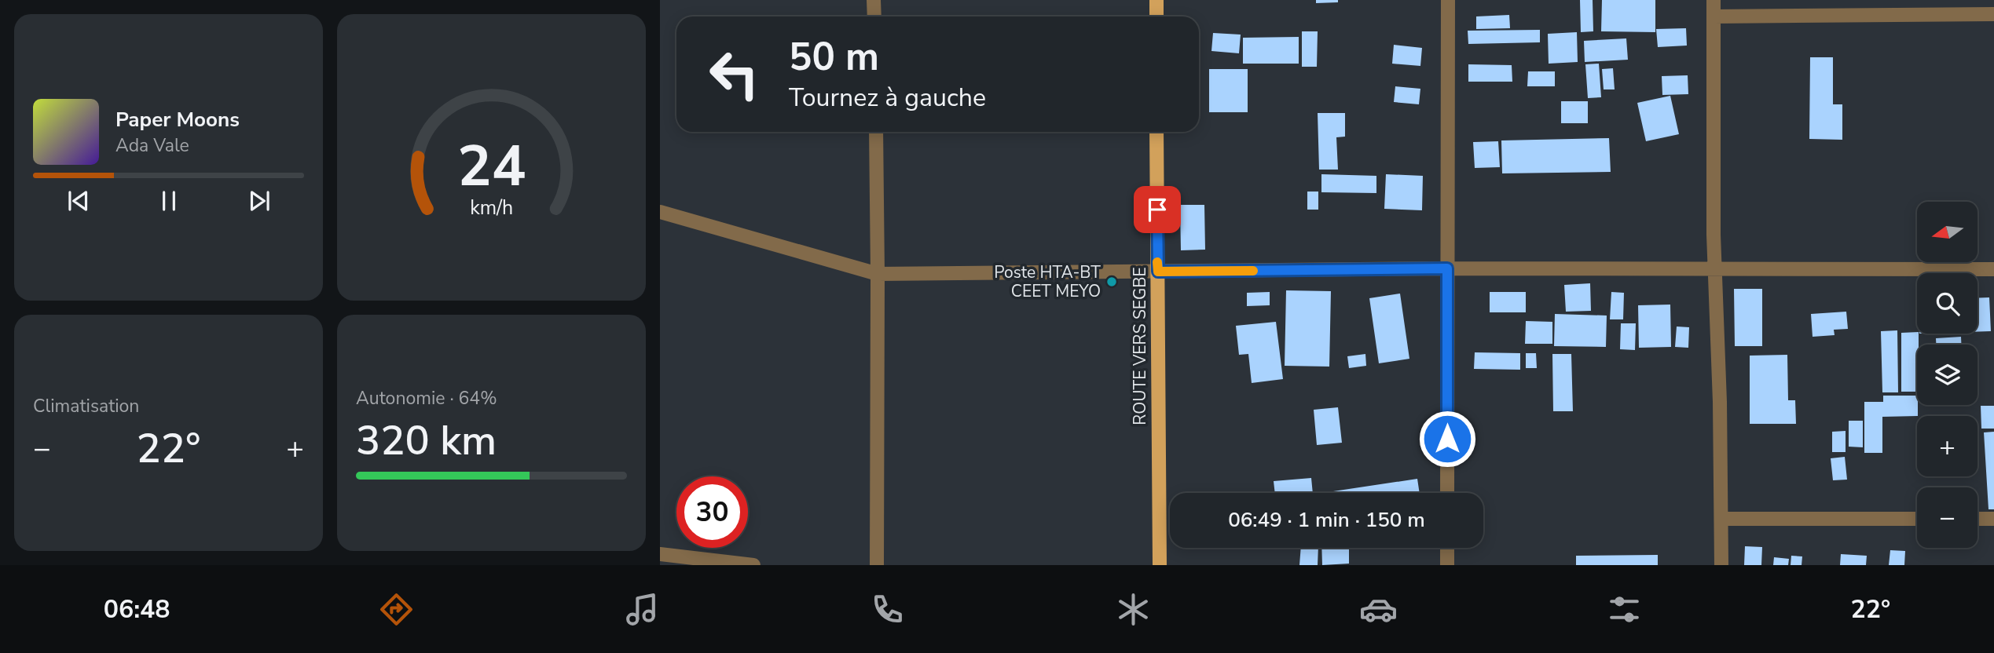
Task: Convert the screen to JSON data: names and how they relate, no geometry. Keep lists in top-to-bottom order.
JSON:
{
  "streets": {
    "main road": ["ROUTE VERS SEGBE"]
  },
  "places": ["Poste HTA-BT CEET MEYO"],
  "north": "left",
  "page": {
    "turn": ["50 m", "Tournez à gauche"],
    "song": ["Paper Moons", "Ada Vale"],
    "map_buttons": ["+", "−"],
    "tile": [
      "Climatisation",
      ["Autonomie · 64%", "320 km"]
    ],
    "heat": ["−", "22°", "+"],
    "limit": "30",
    "trip": "06:49 · 1 min · 150 m",
    "tabs": ["06:48", "22°"],
    "gauge": ["24", "km/h"]
  }
}
